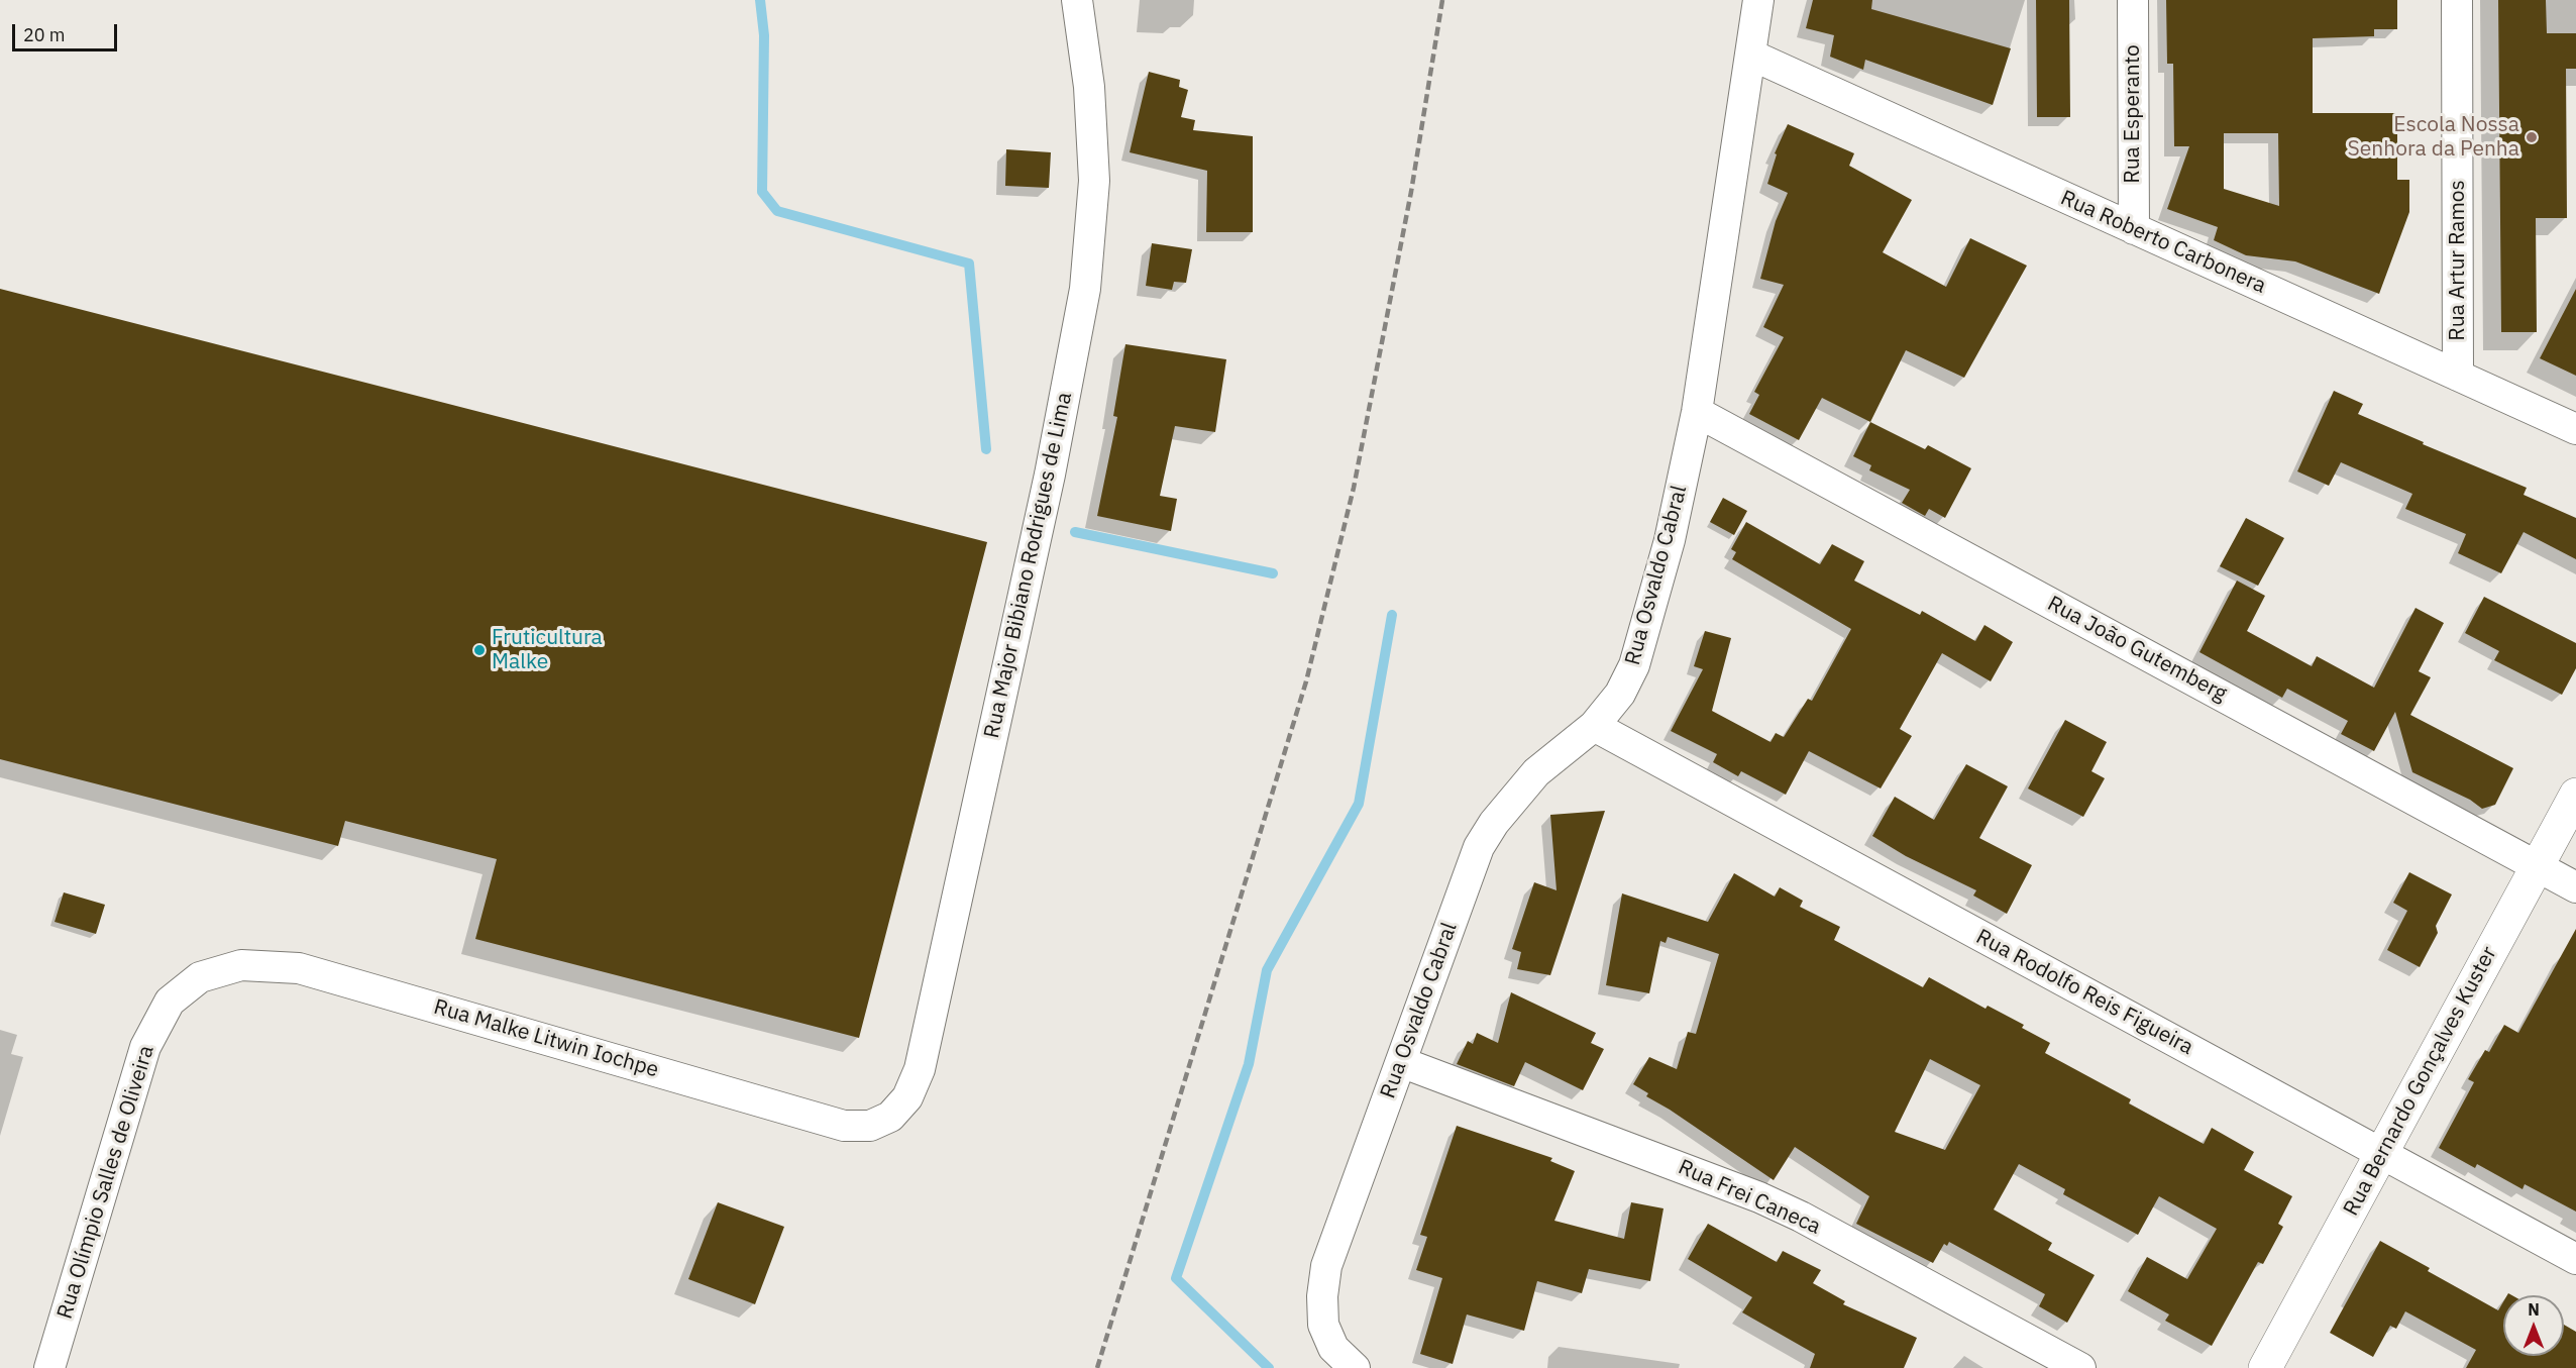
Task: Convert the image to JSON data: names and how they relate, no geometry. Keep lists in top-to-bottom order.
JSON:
{
  "streets": {
    "street": [
      "Rua Esperanto",
      "Rua Roberto Carbonera",
      "Rua Artur Ramos",
      "Rua Major Bibiano Rodrigues de Lima",
      "Rua Osvaldo Cabral",
      "Rua João Gutemberg",
      "Rua Rodolfo Reis Figueira",
      "Rua Malke Litwin Iochpe",
      "Rua Bernardo Gonçalves Kuster",
      "Rua Olímpio Salles de Oliveira",
      "Rua Frei Caneca"
    ]
  },
  "crossings": [
    ["Rua Esperanto", "Rua Roberto Carbonera"],
    ["Rua Roberto Carbonera", "Rua Artur Ramos"],
    ["Rua Roberto Carbonera", "Rua Osvaldo Cabral"],
    ["Rua Major Bibiano Rodrigues de Lima", "Rua Malke Litwin Iochpe"],
    ["Rua Osvaldo Cabral", "Rua João Gutemberg"],
    ["Rua Osvaldo Cabral", "Rua Rodolfo Reis Figueira"],
    ["Rua Osvaldo Cabral", "Rua Frei Caneca"],
    ["Rua João Gutemberg", "Rua Bernardo Gonçalves Kuster"],
    ["Rua Rodolfo Reis Figueira", "Rua Bernardo Gonçalves Kuster"],
    ["Rua Malke Litwin Iochpe", "Rua Olímpio Salles de Oliveira"]
  ],
  "places": ["Escola Nossa Senhora da Penha", "Fruticultura Malke"],
  "scale_bar": "20 m",
  "north": "top"
}
